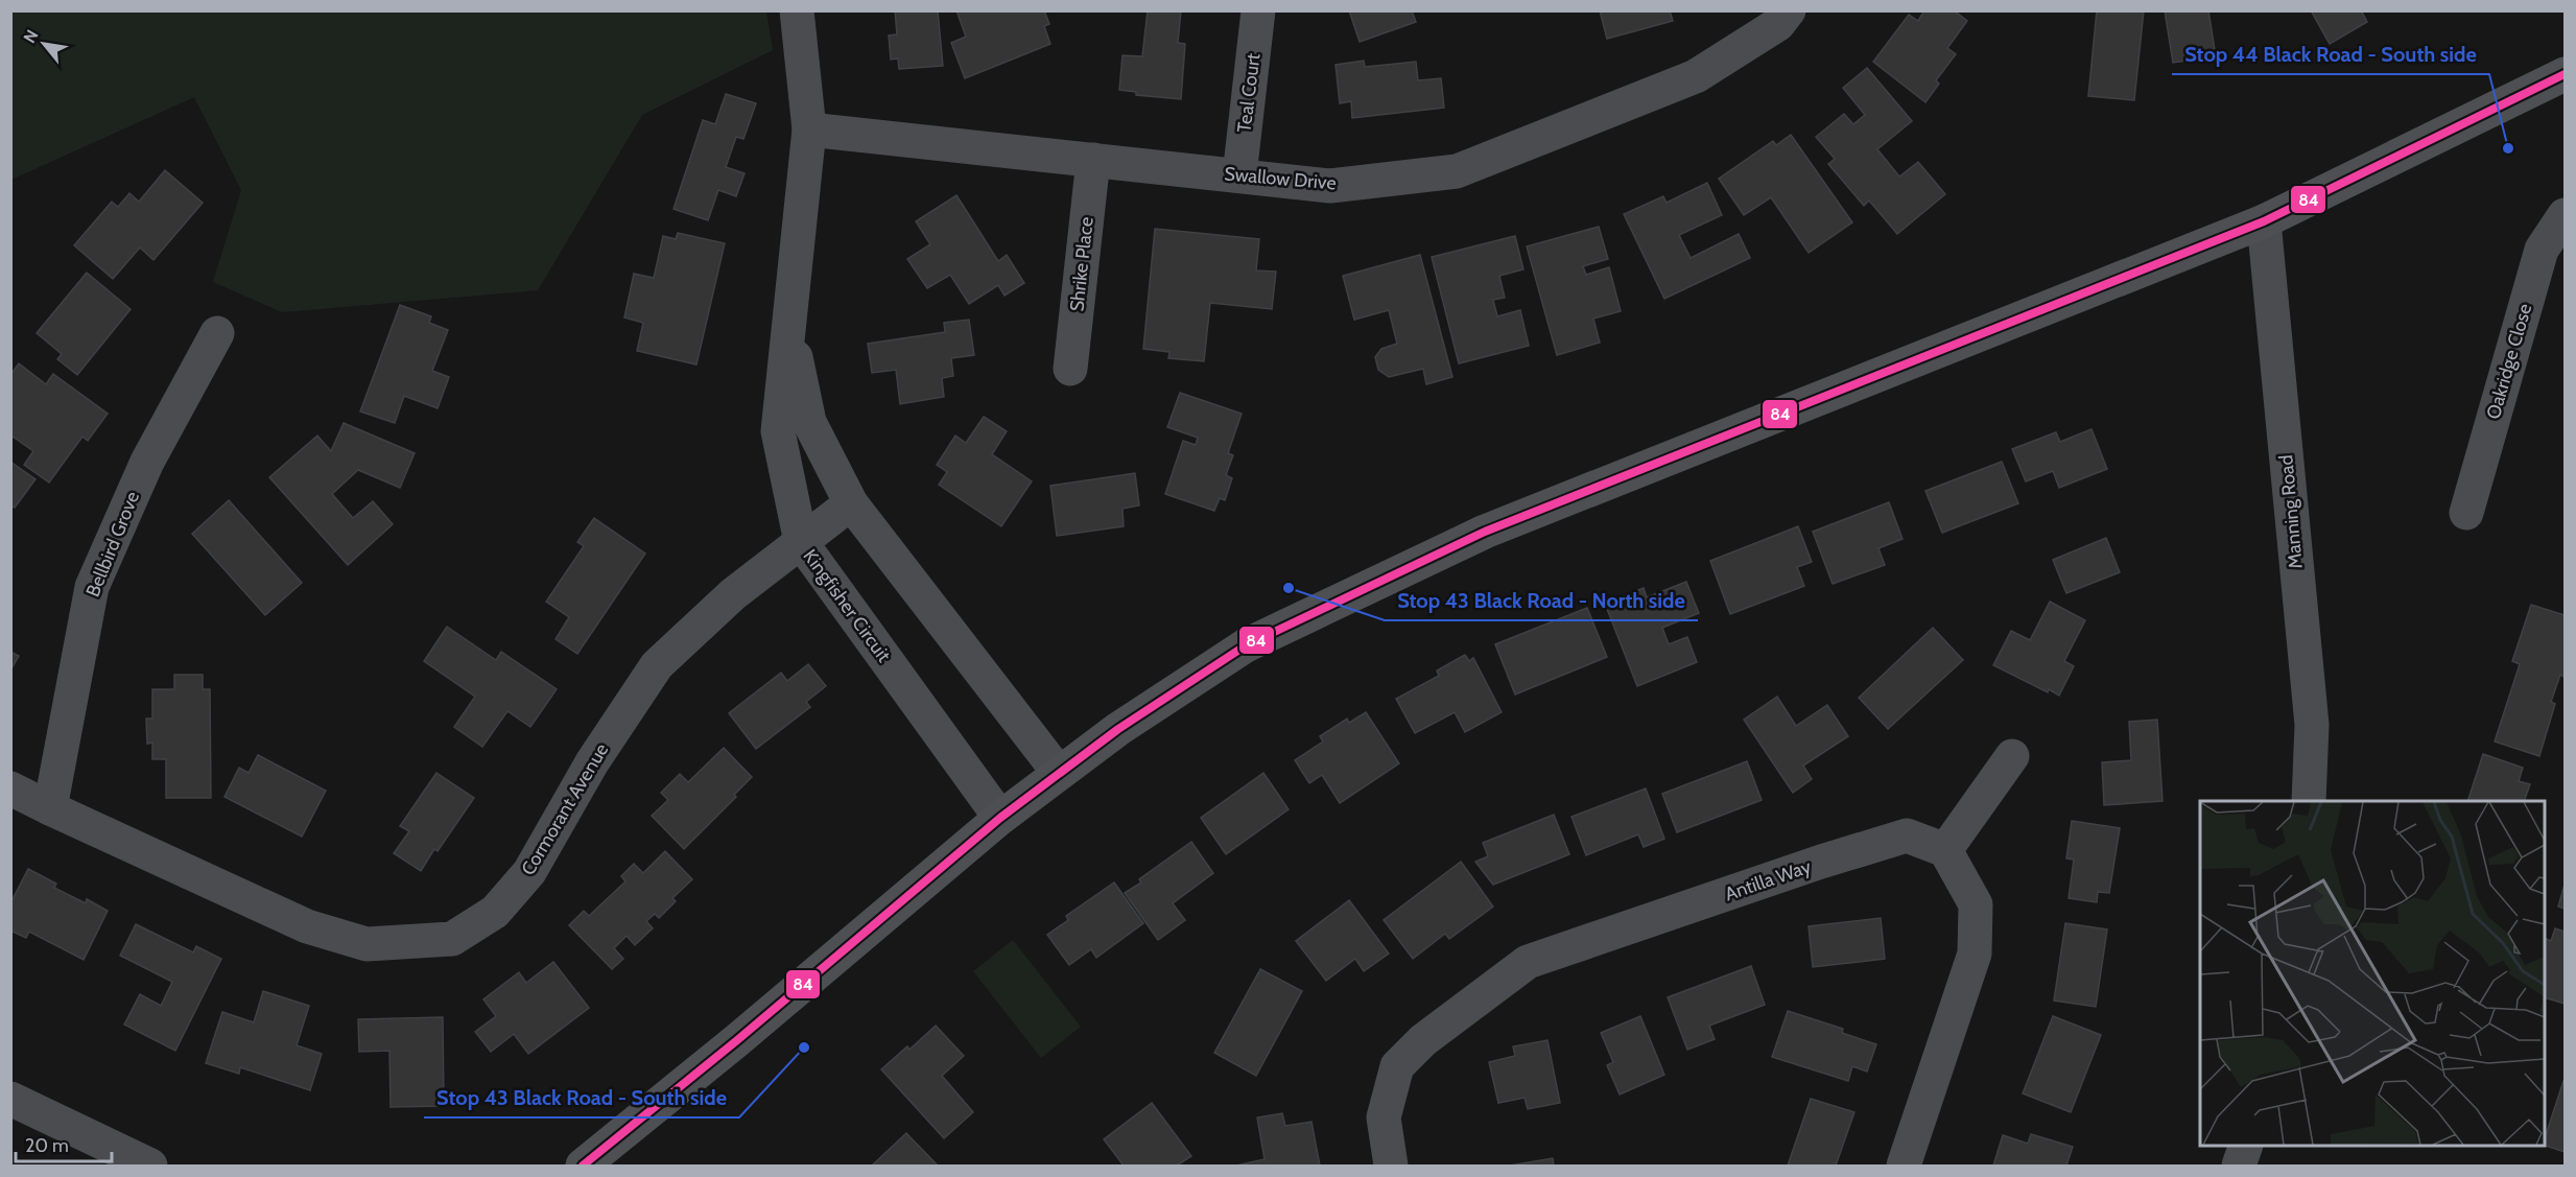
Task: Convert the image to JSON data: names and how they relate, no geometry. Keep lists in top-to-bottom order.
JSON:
{
  "streets": {
    "street": [
      "Teal Court",
      "Swallow Drive",
      "Shrike Place",
      "Oakridge Close",
      "Manning Road",
      "Bellbird Grove",
      "Kingfisher Circuit",
      "Cormorant Avenue",
      "Antilla Way"
    ]
  },
  "crossings": [
    ["Teal Court", "Swallow Drive"],
    ["Swallow Drive", "Shrike Place"],
    ["Swallow Drive", "Kingfisher Circuit"],
    ["Bellbird Grove", "Cormorant Avenue"],
    ["Kingfisher Circuit", "Cormorant Avenue"]
  ],
  "places": ["Stop 44 Black Road - South side", "Stop 43 Black Road - North side", "Stop 43 Black Road - South side"],
  "lines": ["transit line 84"],
  "scale_bar": "20 m",
  "north": "top left"
}
